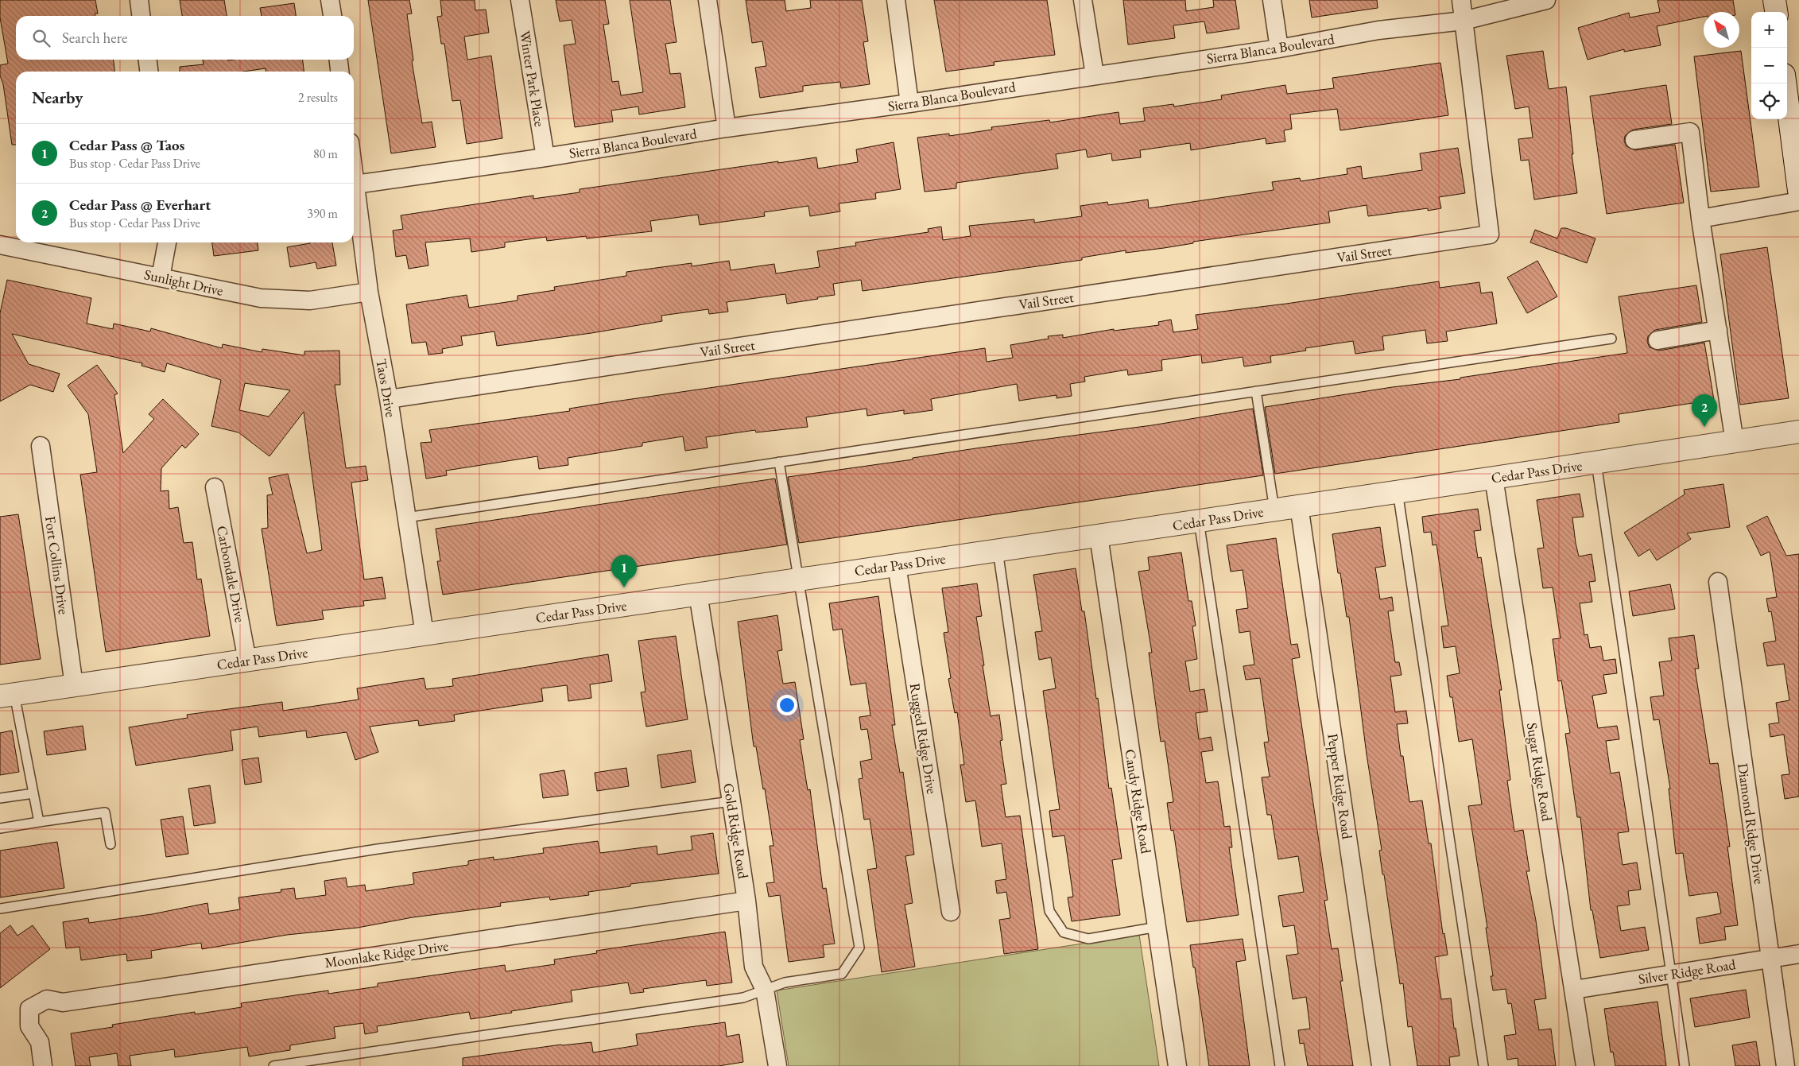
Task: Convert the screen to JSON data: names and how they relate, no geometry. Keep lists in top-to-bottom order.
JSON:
{
  "streets": {
    "street": [
      "Sierra Blanca Boulevard",
      "Winter Park Place",
      "Vail Street",
      "Sunlight Drive",
      "Taos Drive",
      "Cedar Pass Drive",
      "Fort Collins Drive",
      "Carbondale Drive",
      "Rugged Ridge Drive",
      "Sugar Ridge Road",
      "Pepper Ridge Road",
      "Candy Ridge Road",
      "Diamond Ridge Drive",
      "Gold Ridge Road",
      "Moonlake Ridge Drive",
      "Silver Ridge Road"
    ]
  },
  "crossings": [
    ["Sierra Blanca Boulevard", "Winter Park Place"],
    ["Sierra Blanca Boulevard", "Vail Street"],
    ["Sierra Blanca Boulevard", "Taos Drive"],
    ["Vail Street", "Taos Drive"],
    ["Sunlight Drive", "Taos Drive"],
    ["Taos Drive", "Cedar Pass Drive"],
    ["Cedar Pass Drive", "Fort Collins Drive"],
    ["Cedar Pass Drive", "Carbondale Drive"],
    ["Cedar Pass Drive", "Rugged Ridge Drive"],
    ["Cedar Pass Drive", "Sugar Ridge Road"],
    ["Cedar Pass Drive", "Pepper Ridge Road"],
    ["Cedar Pass Drive", "Candy Ridge Road"],
    ["Cedar Pass Drive", "Gold Ridge Road"],
    ["Sugar Ridge Road", "Silver Ridge Road"],
    ["Diamond Ridge Drive", "Silver Ridge Road"],
    ["Gold Ridge Road", "Moonlake Ridge Drive"]
  ],
  "north": "top left",
  "page": {
    "map_buttons": ["+", "−"],
    "search": "Search here",
    "heading": ["Nearby", "2 results"],
    "list": [
      {
        "mark": "1",
        "name": "Cedar Pass @ Taos",
        "note": "Bus stop · Cedar Pass Drive",
        "value": "80 m"
      },
      {
        "mark": "2",
        "name": "Cedar Pass @ Everhart",
        "note": "Bus stop · Cedar Pass Drive",
        "value": "390 m"
      }
    ],
    "pins": ["2", "1"]
  }
}
